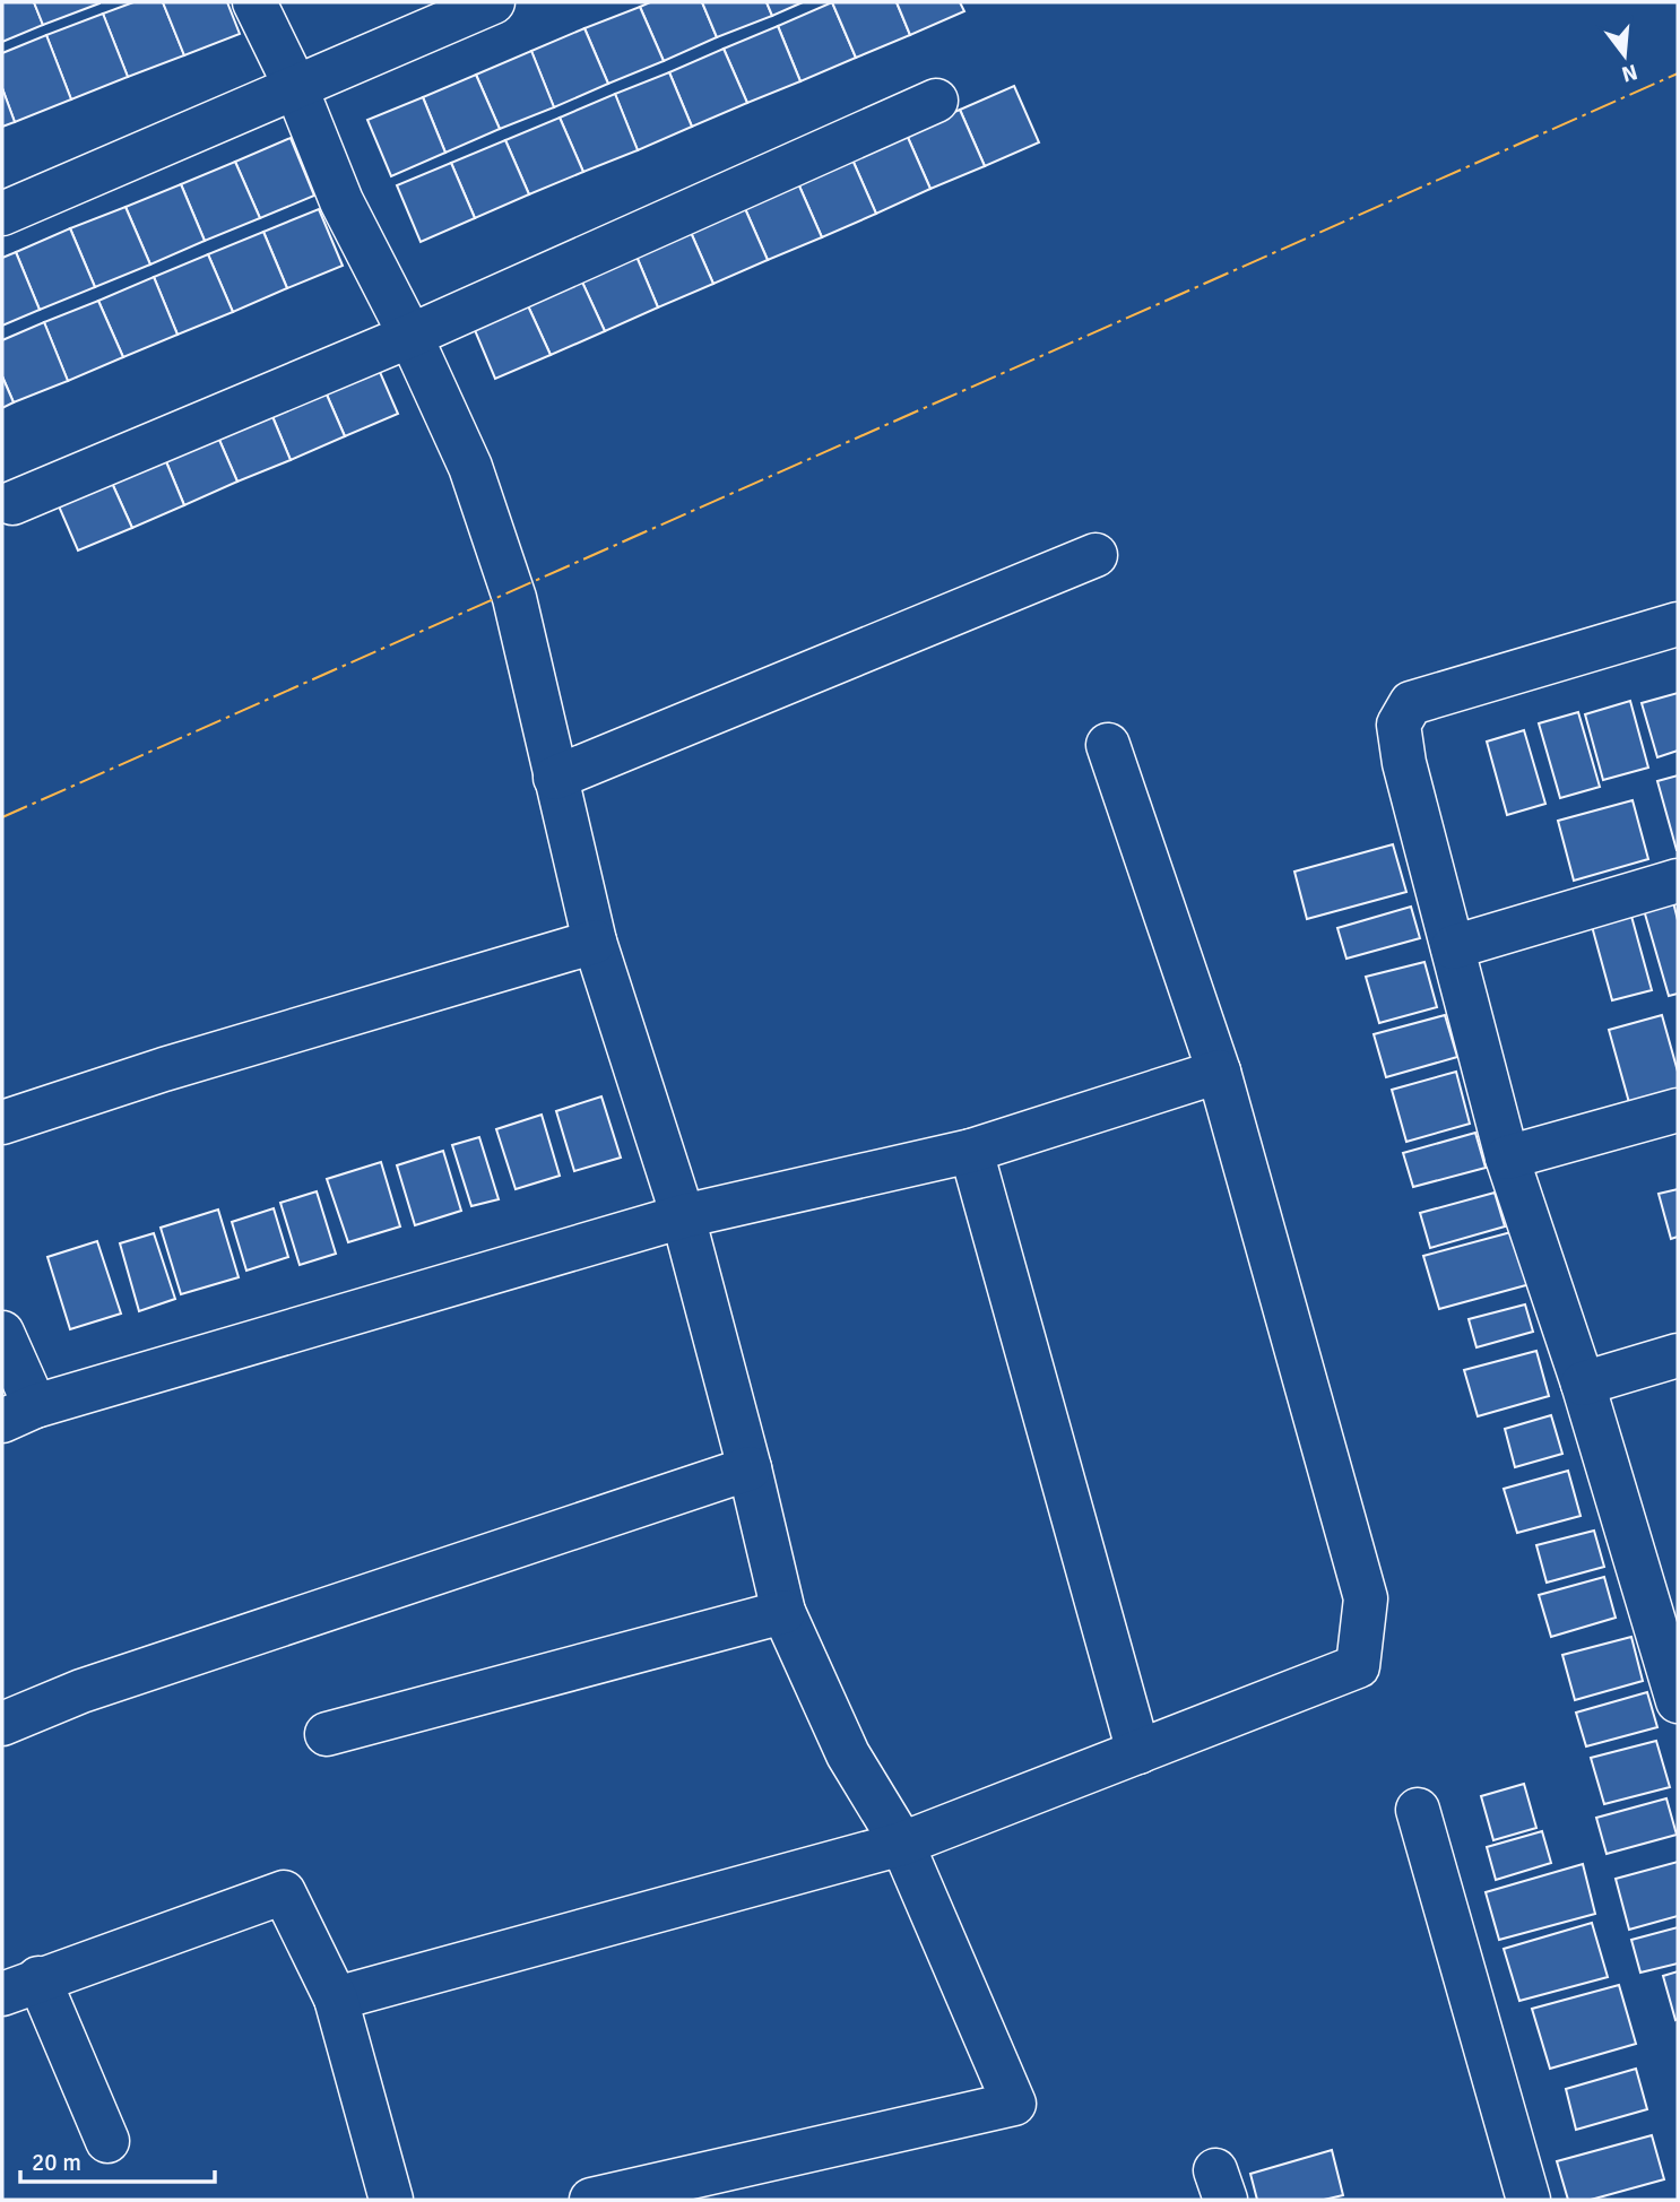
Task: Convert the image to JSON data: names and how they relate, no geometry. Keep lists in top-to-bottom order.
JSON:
{
  "scale_bar": "20 m",
  "north": "bottom"
}
